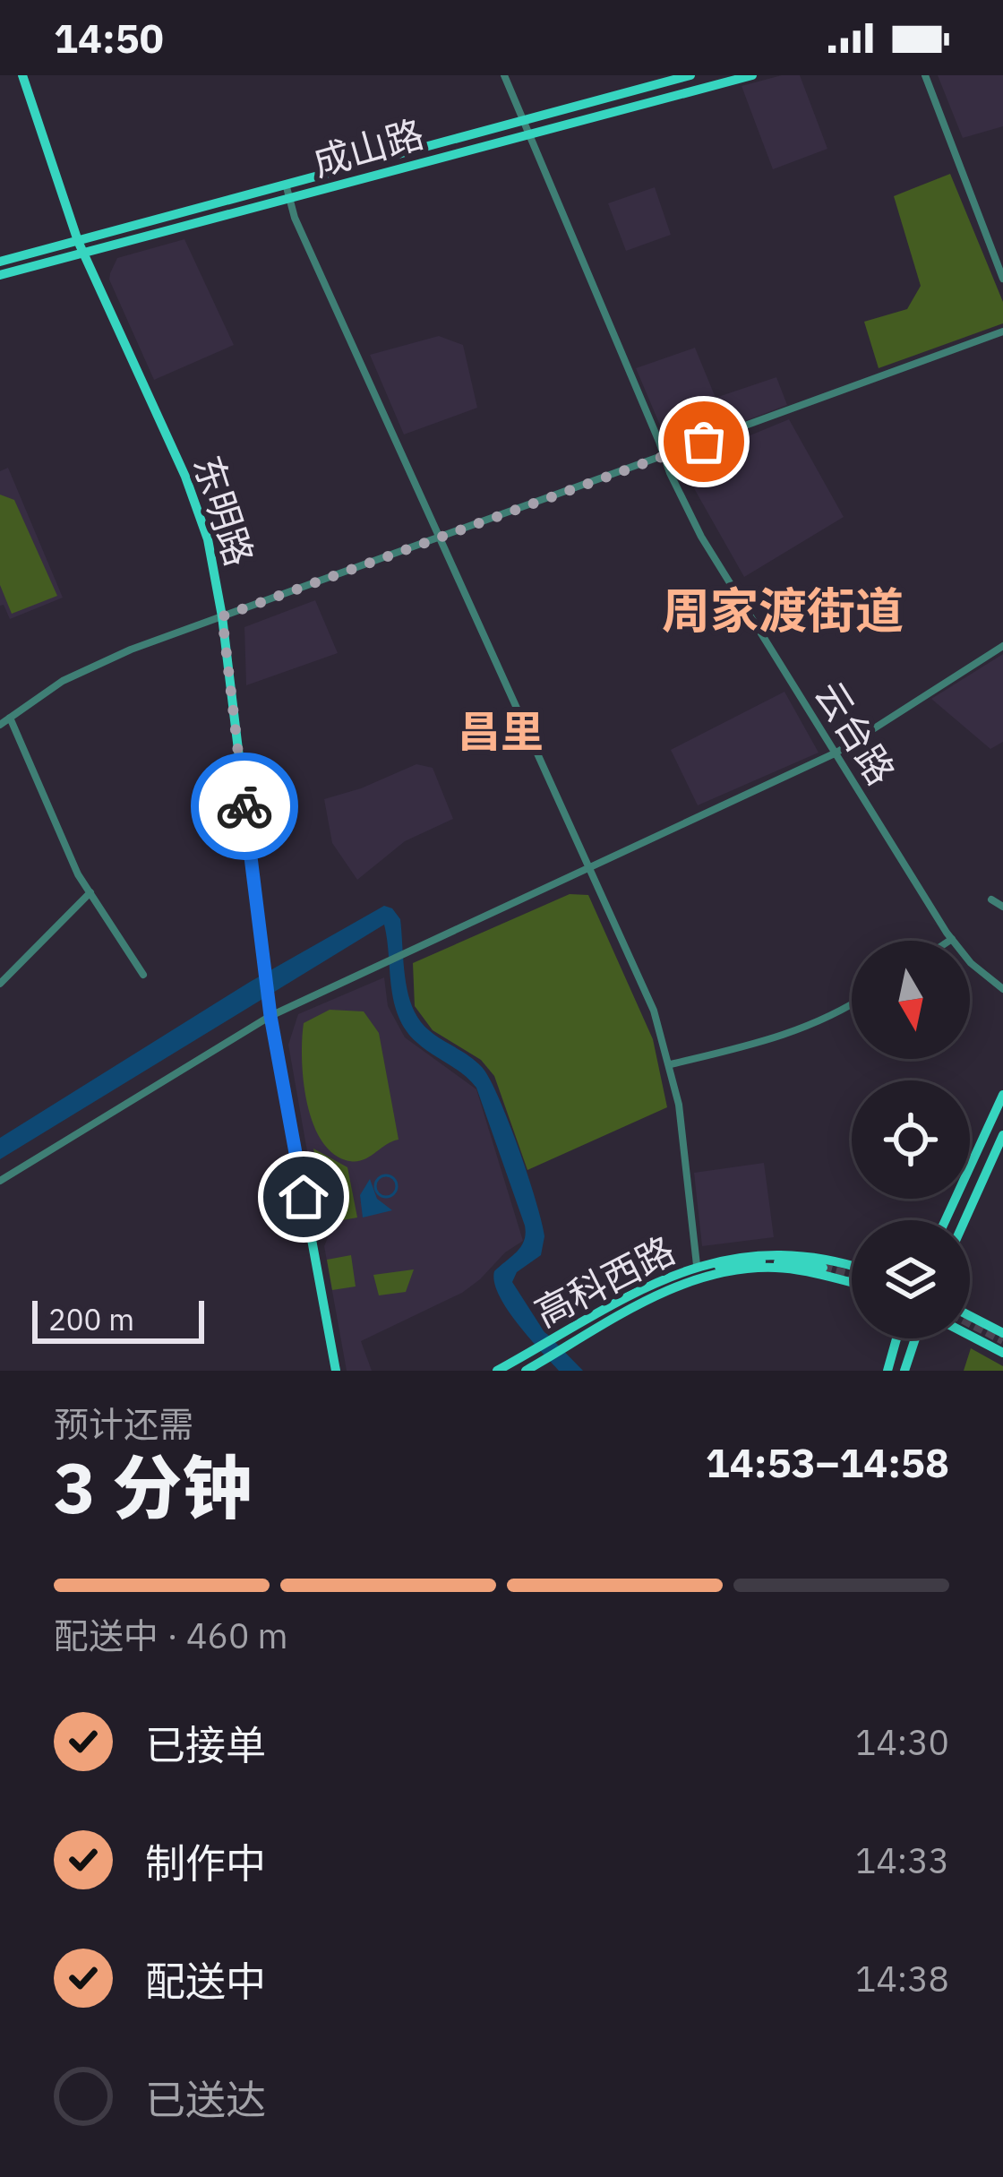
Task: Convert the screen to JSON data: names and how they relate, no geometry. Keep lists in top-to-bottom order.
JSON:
{
  "streets": {
    "main road": ["成山路", "东明路", "高科西路"],
    "street": ["云台路"]
  },
  "crossings": [
    ["成山路", "东明路"],
    ["成山路", "云台路"]
  ],
  "districts": ["周家渡街道", "昌里"],
  "scale_bar": "200 m",
  "north": "bottom",
  "page": {
    "status": "14:50",
    "scale": "200 m",
    "heading": ["3 分钟", "预计还需", "14:53–14:58"],
    "bar": "配送中 · 460 m",
    "list": [
      ["已接单", "14:30"],
      ["制作中", "14:33"],
      ["配送中", "14:38"],
      "已送达"
    ]
  }
}
